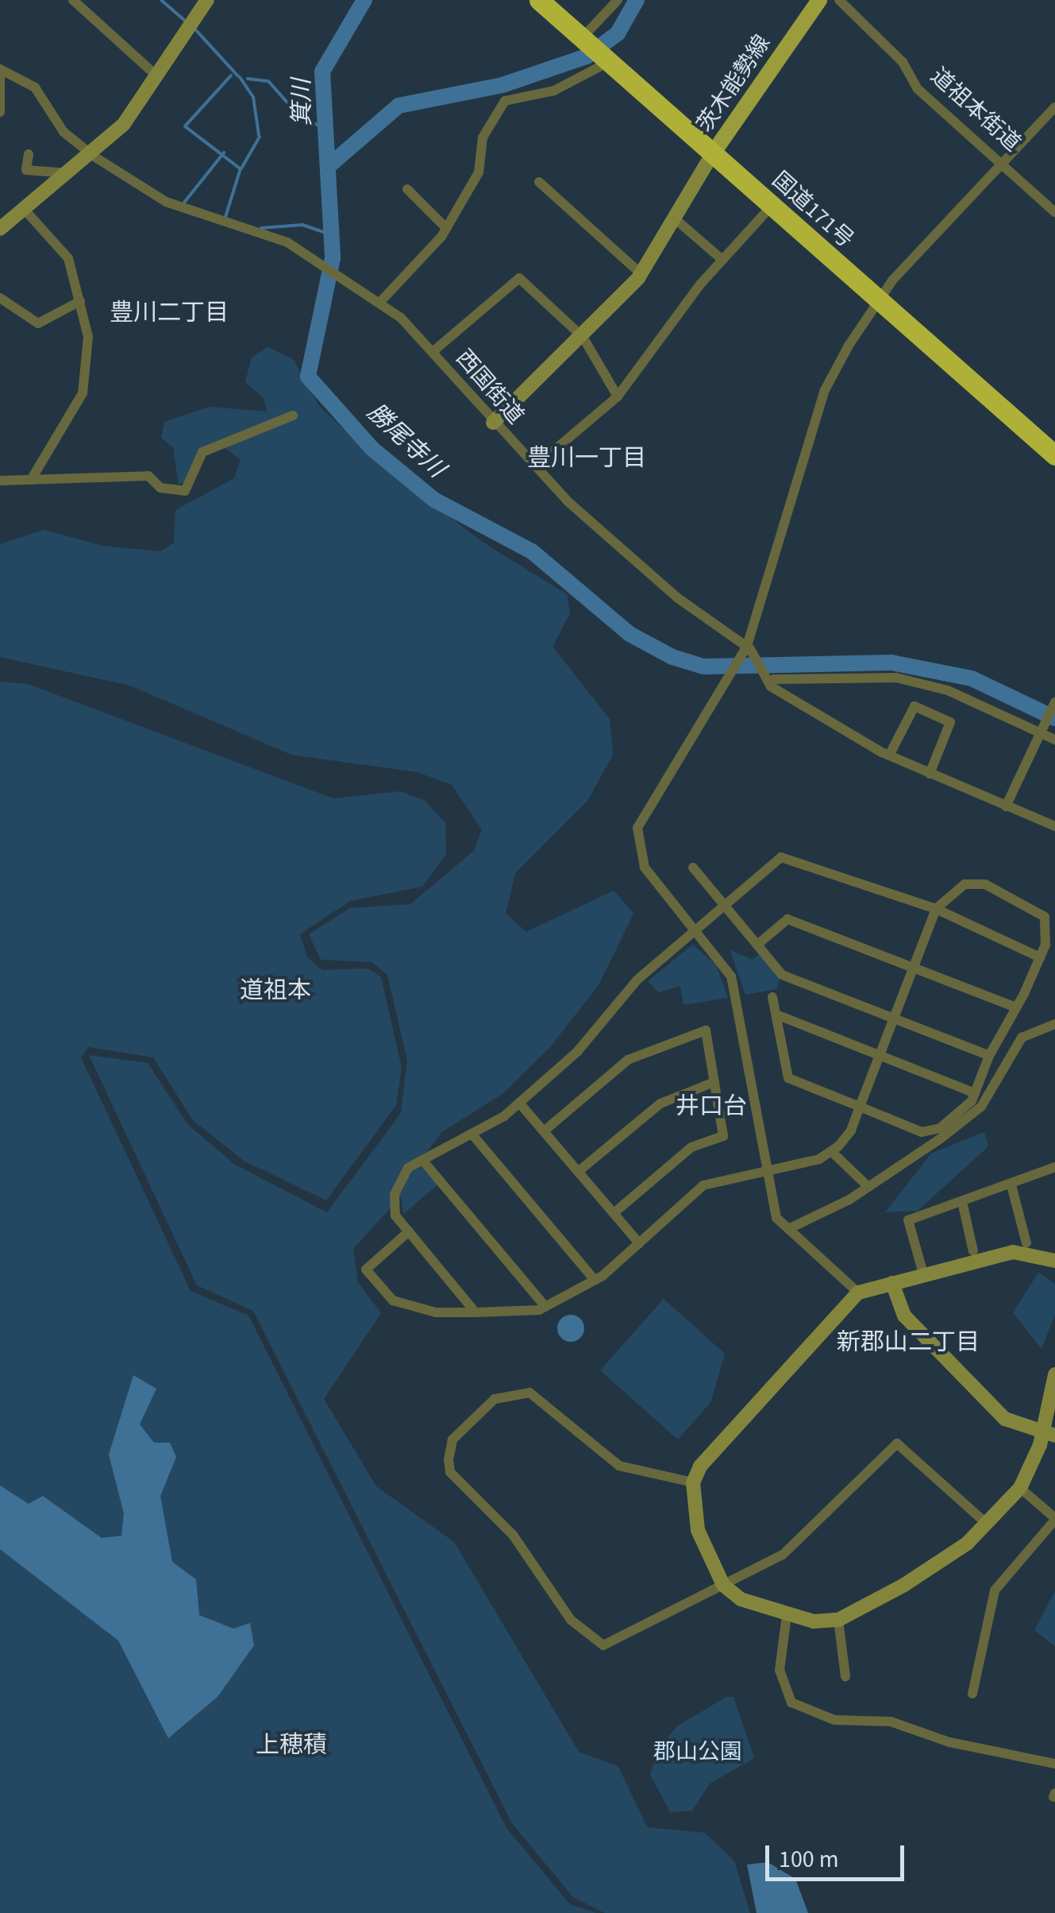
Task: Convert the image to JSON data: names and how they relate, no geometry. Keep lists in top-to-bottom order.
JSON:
{
  "streets": {
    "highway": ["国道171号"],
    "main road": ["茨木能勢線"],
    "street": ["道祖本街道", "西国街道"]
  },
  "crossings": [
    ["茨木能勢線", "国道171号"]
  ],
  "districts": [
    "豊川二丁目",
    "豊川一丁目",
    "道祖本",
    "井口台",
    "新郡山二丁目",
    "上穂積"
  ],
  "water": ["箕川", "勝尾寺川"],
  "parks": ["郡山公園"],
  "scale_bar": "100 m"
}
